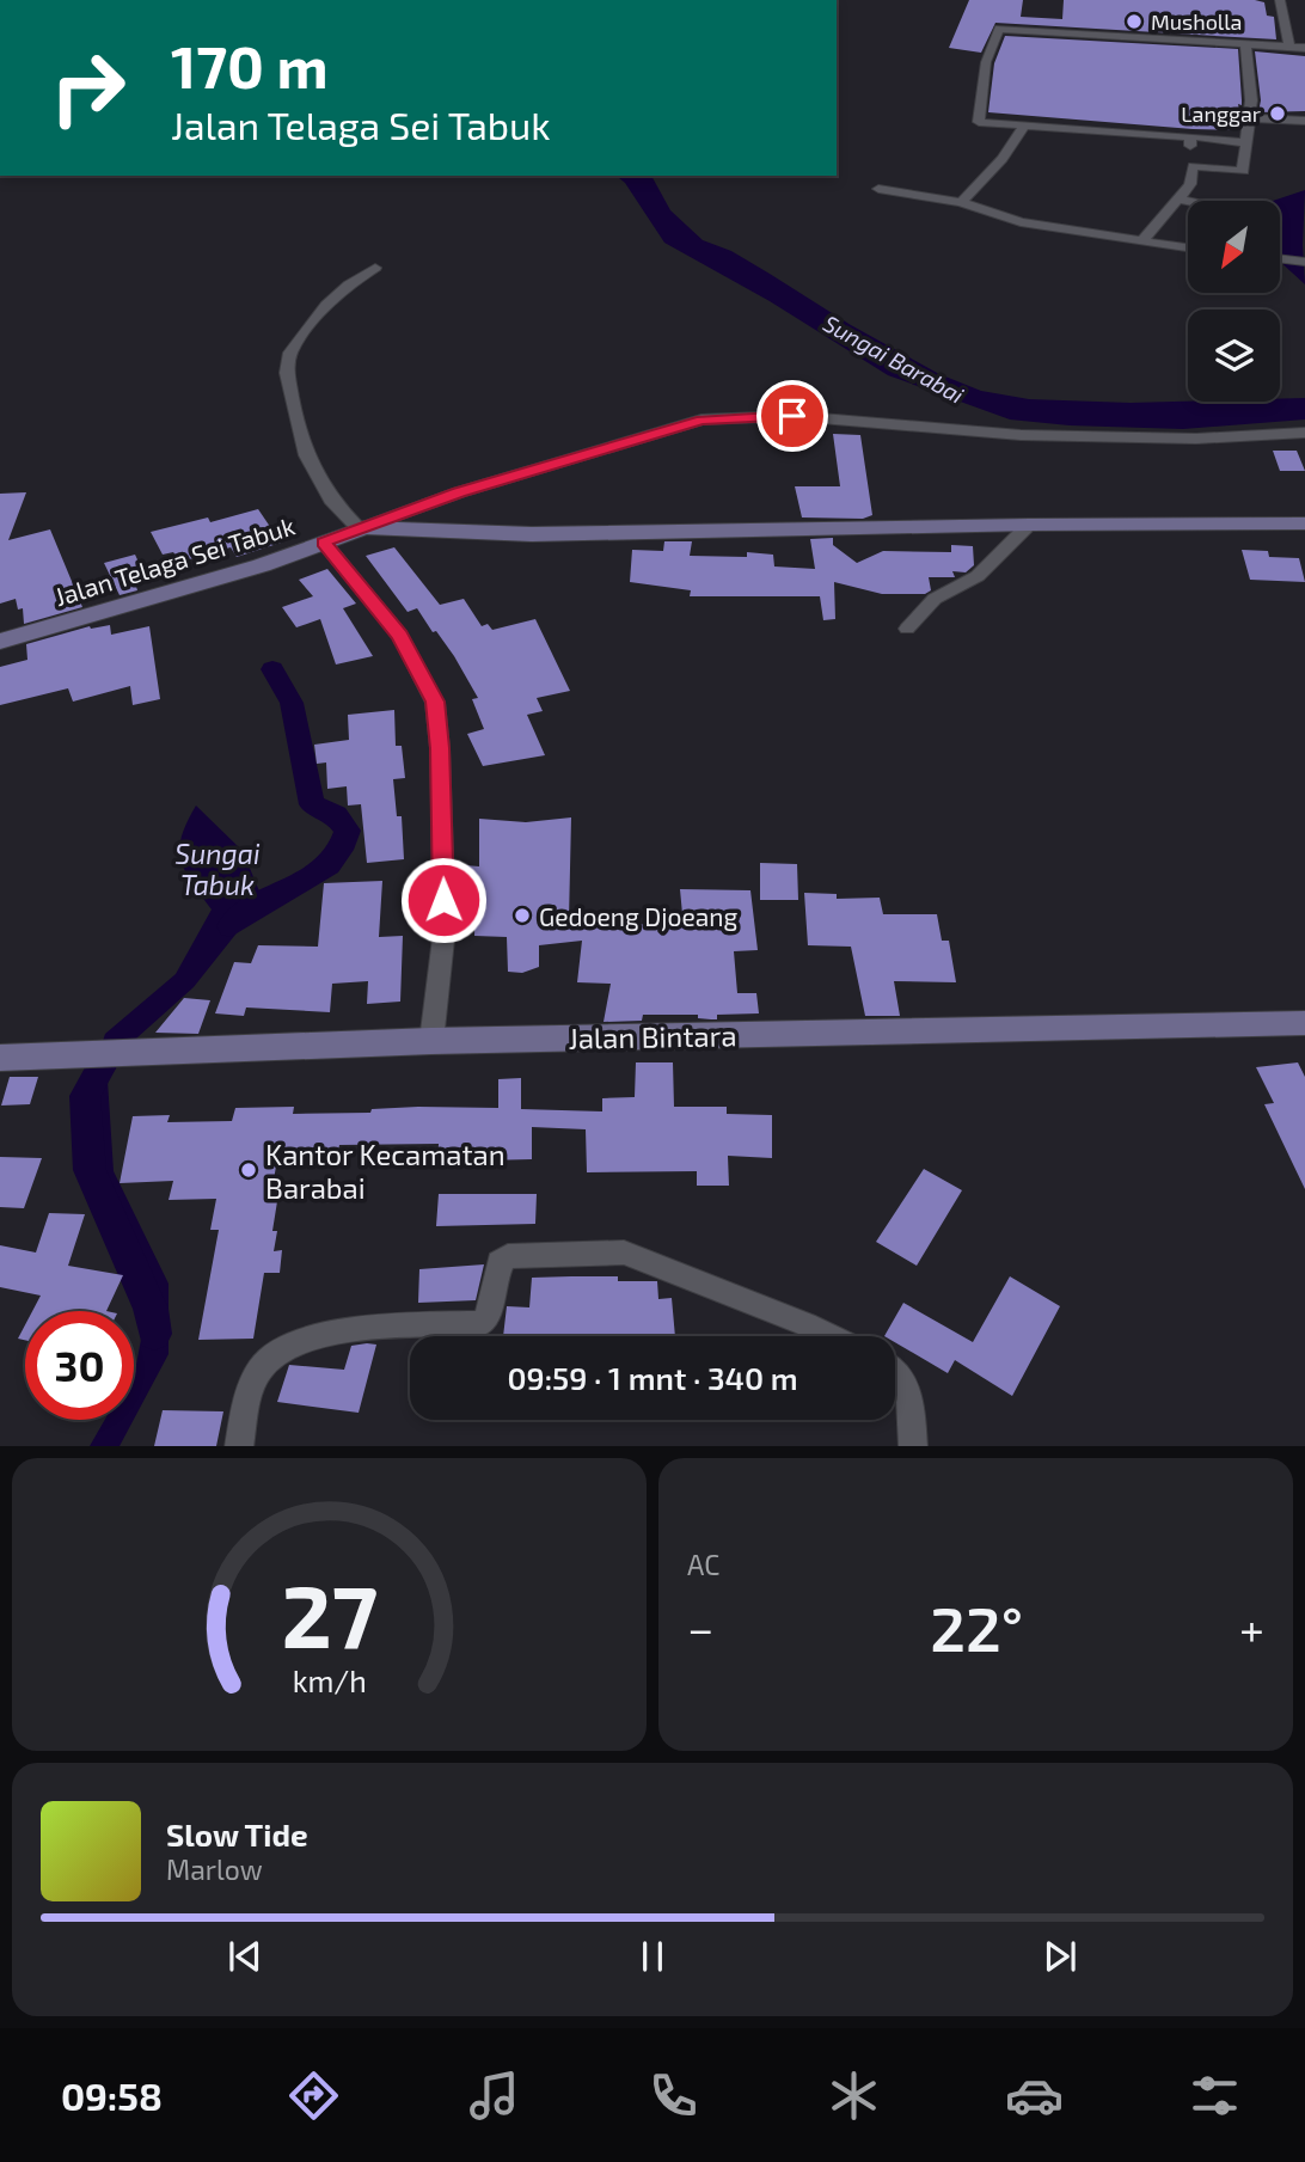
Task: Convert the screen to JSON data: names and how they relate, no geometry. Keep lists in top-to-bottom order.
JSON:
{
  "streets": {
    "main road": ["Jalan Telaga Sei Tabuk", "Jalan Bintara"]
  },
  "water": ["Sungai Barabai", "Sungai Tabuk"],
  "places": [
    "Musholla",
    "Langgar",
    "Gedoeng Djoeang",
    "Kantor Kecamatan Barabai"
  ],
  "north": "bottom left",
  "page": {
    "turn": ["170 m", "Jalan Telaga Sei Tabuk"],
    "limit": "30",
    "trip": "09:59 · 1 mnt · 340 m",
    "tile": "AC",
    "heat": ["−", "22°", "+"],
    "song": ["Slow Tide", "Marlow"],
    "tabs": "09:58",
    "gauge": ["27", "km/h"]
  }
}
